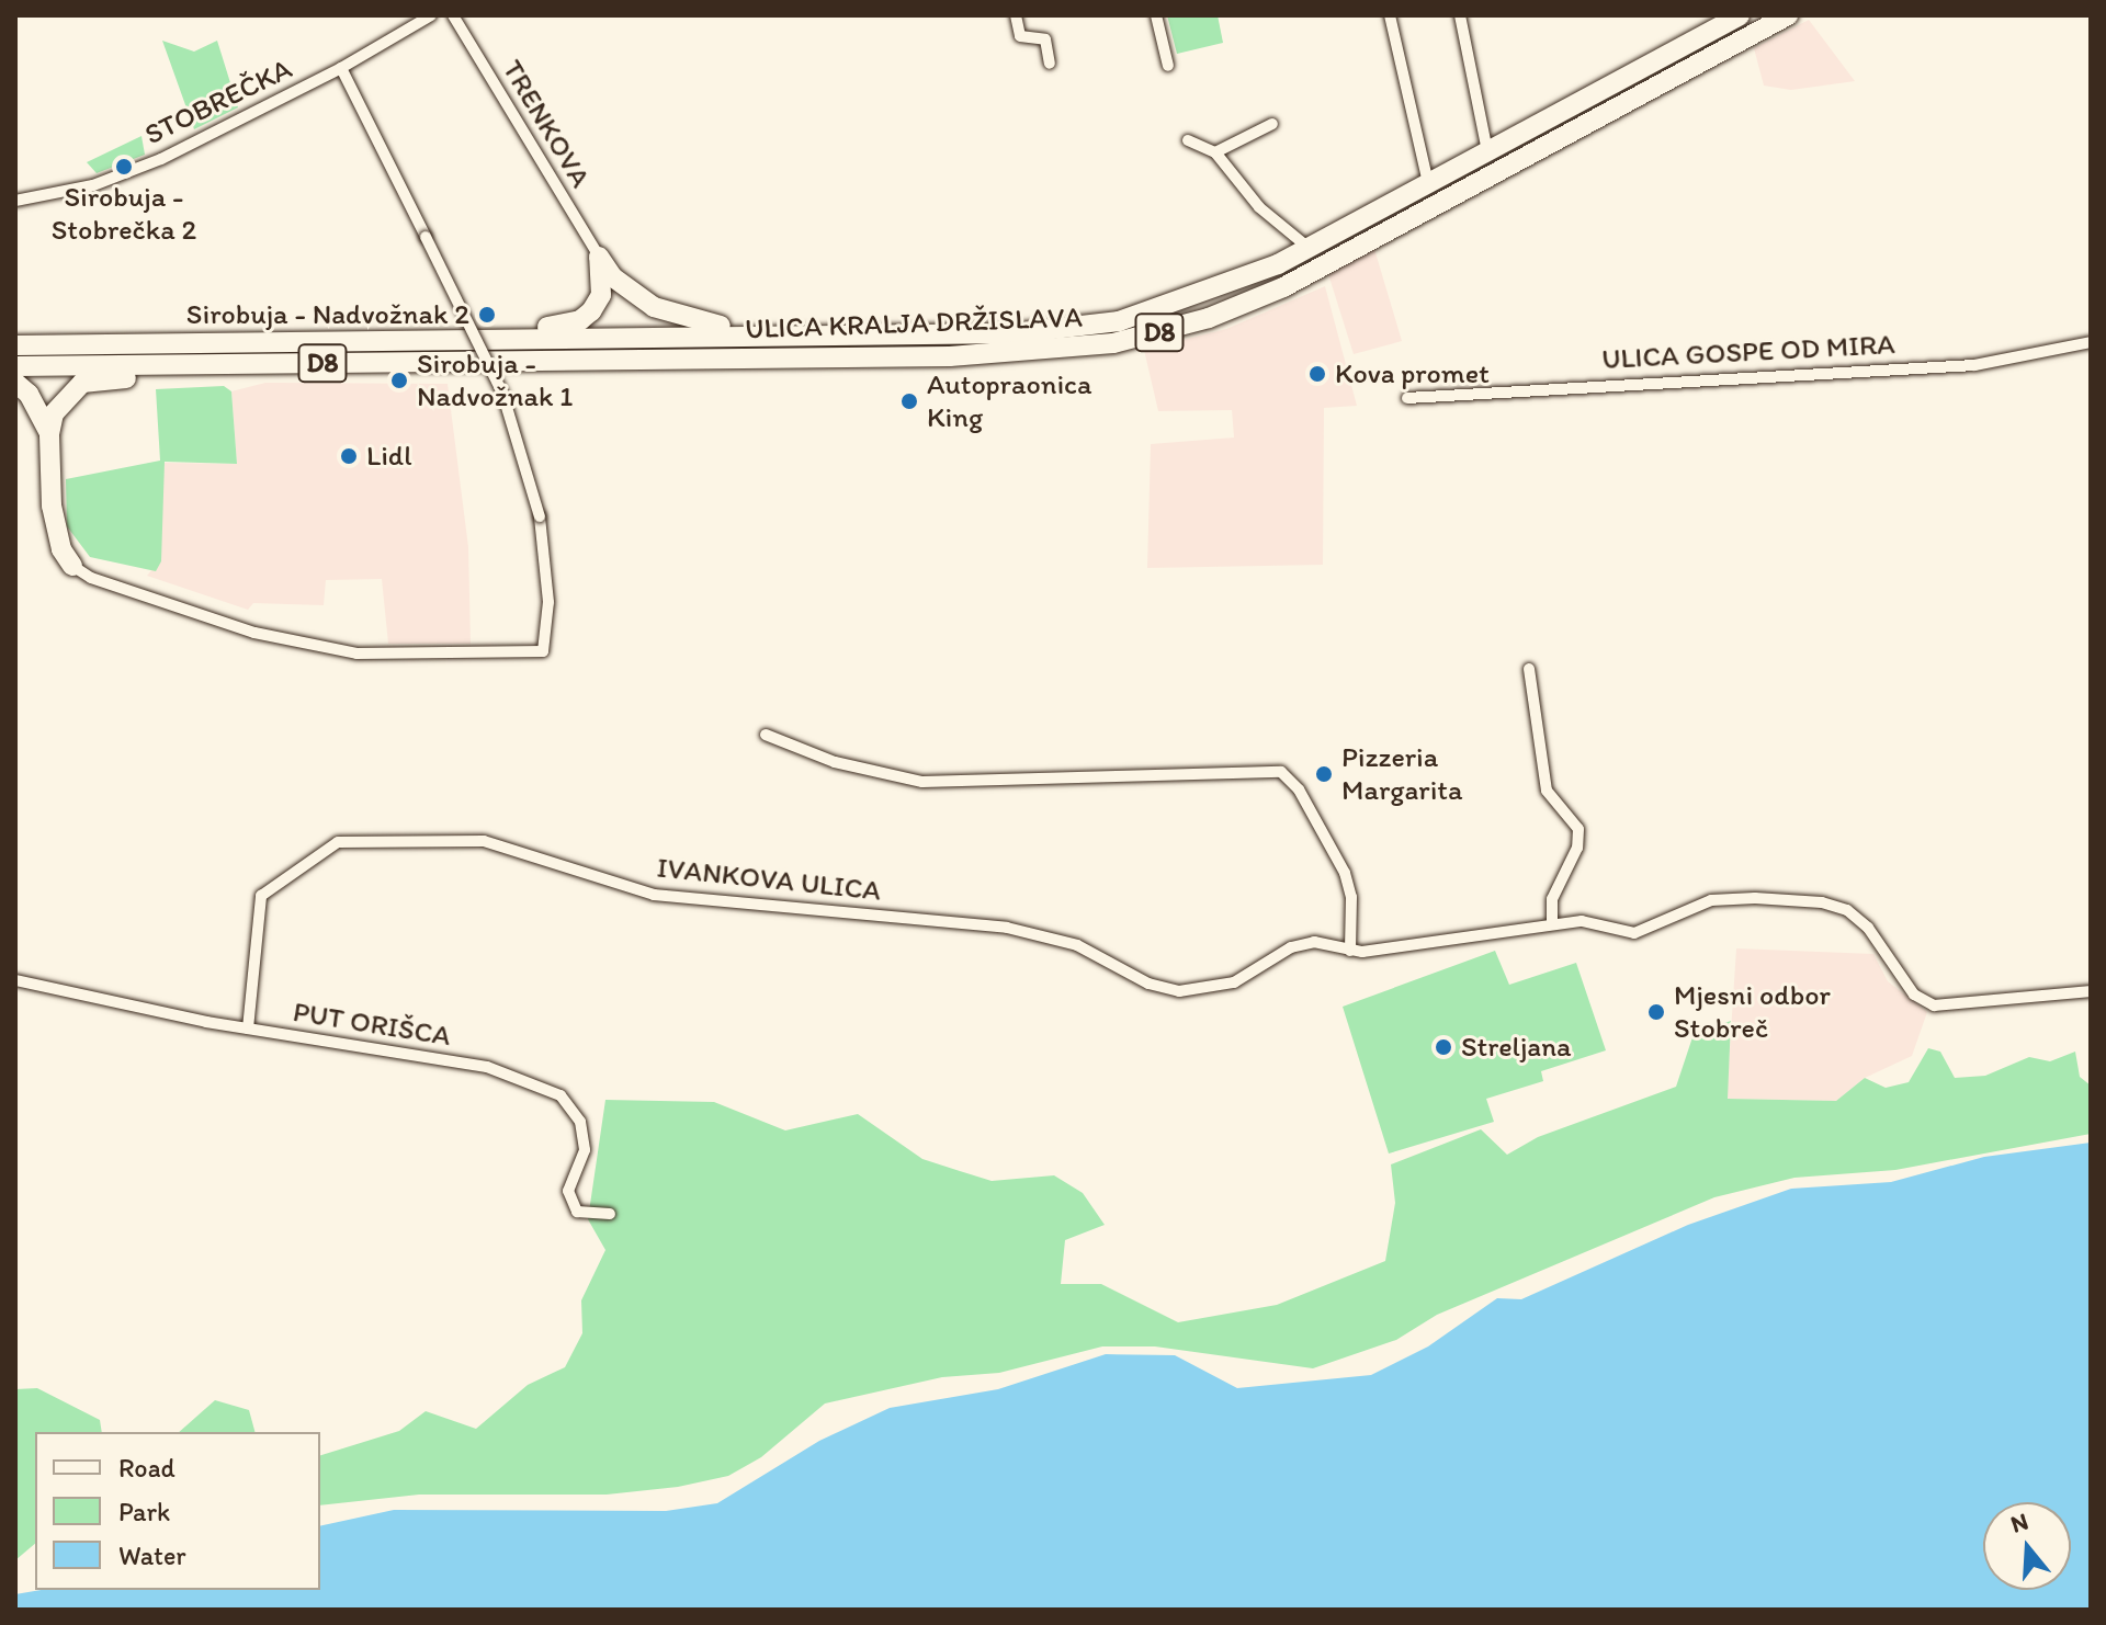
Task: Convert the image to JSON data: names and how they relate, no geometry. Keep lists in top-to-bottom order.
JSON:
{
  "streets": {
    "highway": ["ULICA KRALJA DRŽISLAVA", "D8"],
    "street": [
      "STOBREČKA",
      "TRENKOVA",
      "ULICA GOSPE OD MIRA",
      "IVANKOVA ULICA",
      "PUT ORIŠCA"
    ]
  },
  "crossings": [
    ["IVANKOVA ULICA", "PUT ORIŠCA"]
  ],
  "places": [
    "Sirobuja - Stobrečka 2",
    "Sirobuja - Nadvožnak 2",
    "Kova promet",
    "Sirobuja - Nadvožnak 1",
    "Autopraonica King",
    "Lidl",
    "Pizzeria Margarita",
    "Mjesni odbor Stobreč",
    "Streljana"
  ],
  "legend": ["Road", "Park", "Water"],
  "north": "top"
}
